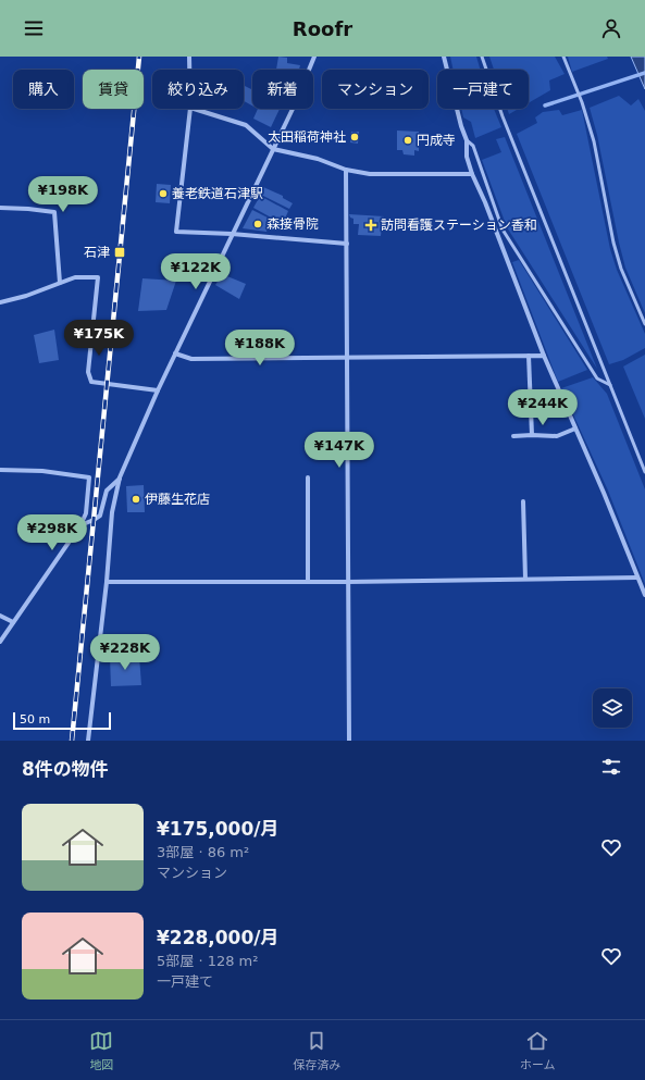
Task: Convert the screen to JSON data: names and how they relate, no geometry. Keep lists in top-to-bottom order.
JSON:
{
  "places": {
    "other": [
      "太田稲荷神社",
      "円成寺",
      "養老鉄道石津駅",
      "森接骨院",
      "伊藤生花店"
    ],
    "health": ["訪問看護ステーション香和"],
    "transit": ["石津"]
  },
  "scale_bar": "50 m",
  "page": {
    "header": "Roofr",
    "chip": [
      "購入",
      "賃貸",
      "絞り込み",
      "新着",
      "マンション",
      "一戸建て"
    ],
    "price": [
      "¥198K",
      "¥122K",
      "¥175K",
      "¥188K",
      "¥244K",
      "¥147K",
      "¥298K",
      "¥228K"
    ],
    "scale": "50 m",
    "heading": "8件の物件",
    "list": [
      {
        "name": "¥175,000/月",
        "note": "3部屋 · 86 m² · マンション"
      },
      {
        "name": "¥228,000/月",
        "note": "5部屋 · 128 m² · 一戸建て"
      }
    ],
    "tabs": ["地図", "保存済み", "ホーム"]
  }
}
